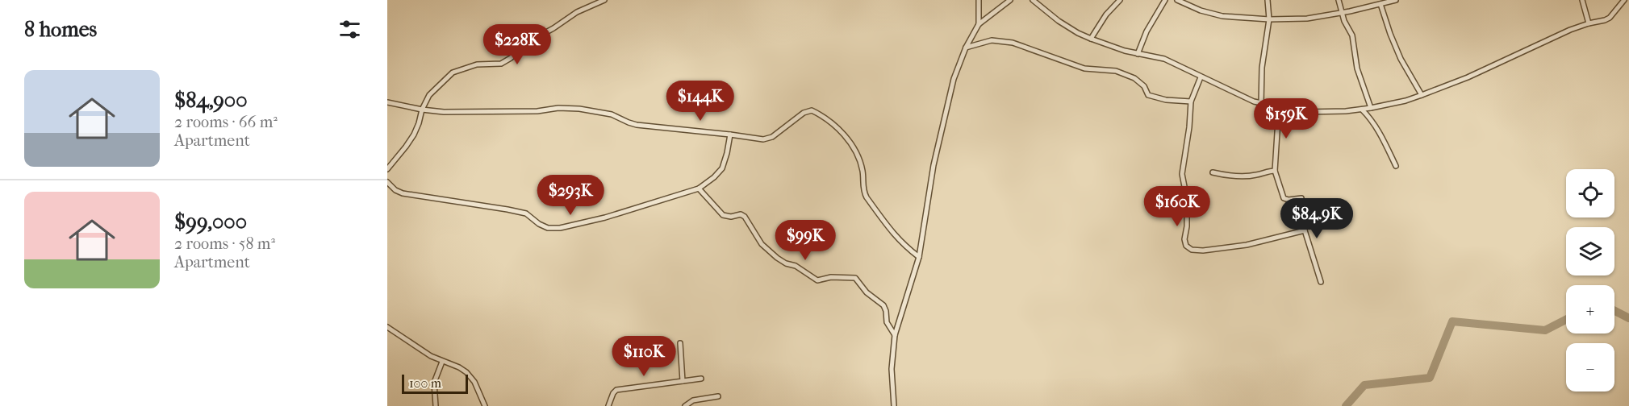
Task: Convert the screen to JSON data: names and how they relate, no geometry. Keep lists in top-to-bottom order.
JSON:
{
  "scale_bar": "100 m",
  "page": {
    "heading": "8 homes",
    "price": [
      "$228K",
      "$144K",
      "$159K",
      "$293K",
      "$160K",
      "$84.9K",
      "$99K",
      "$110K"
    ],
    "list": [
      {
        "name": "$84,900",
        "note": "2 rooms · 66 m² · Apartment"
      },
      {
        "name": "$99,000",
        "note": "2 rooms · 58 m² · Apartment"
      }
    ],
    "map_buttons": ["+", "−"],
    "scale": "100 m"
  }
}
